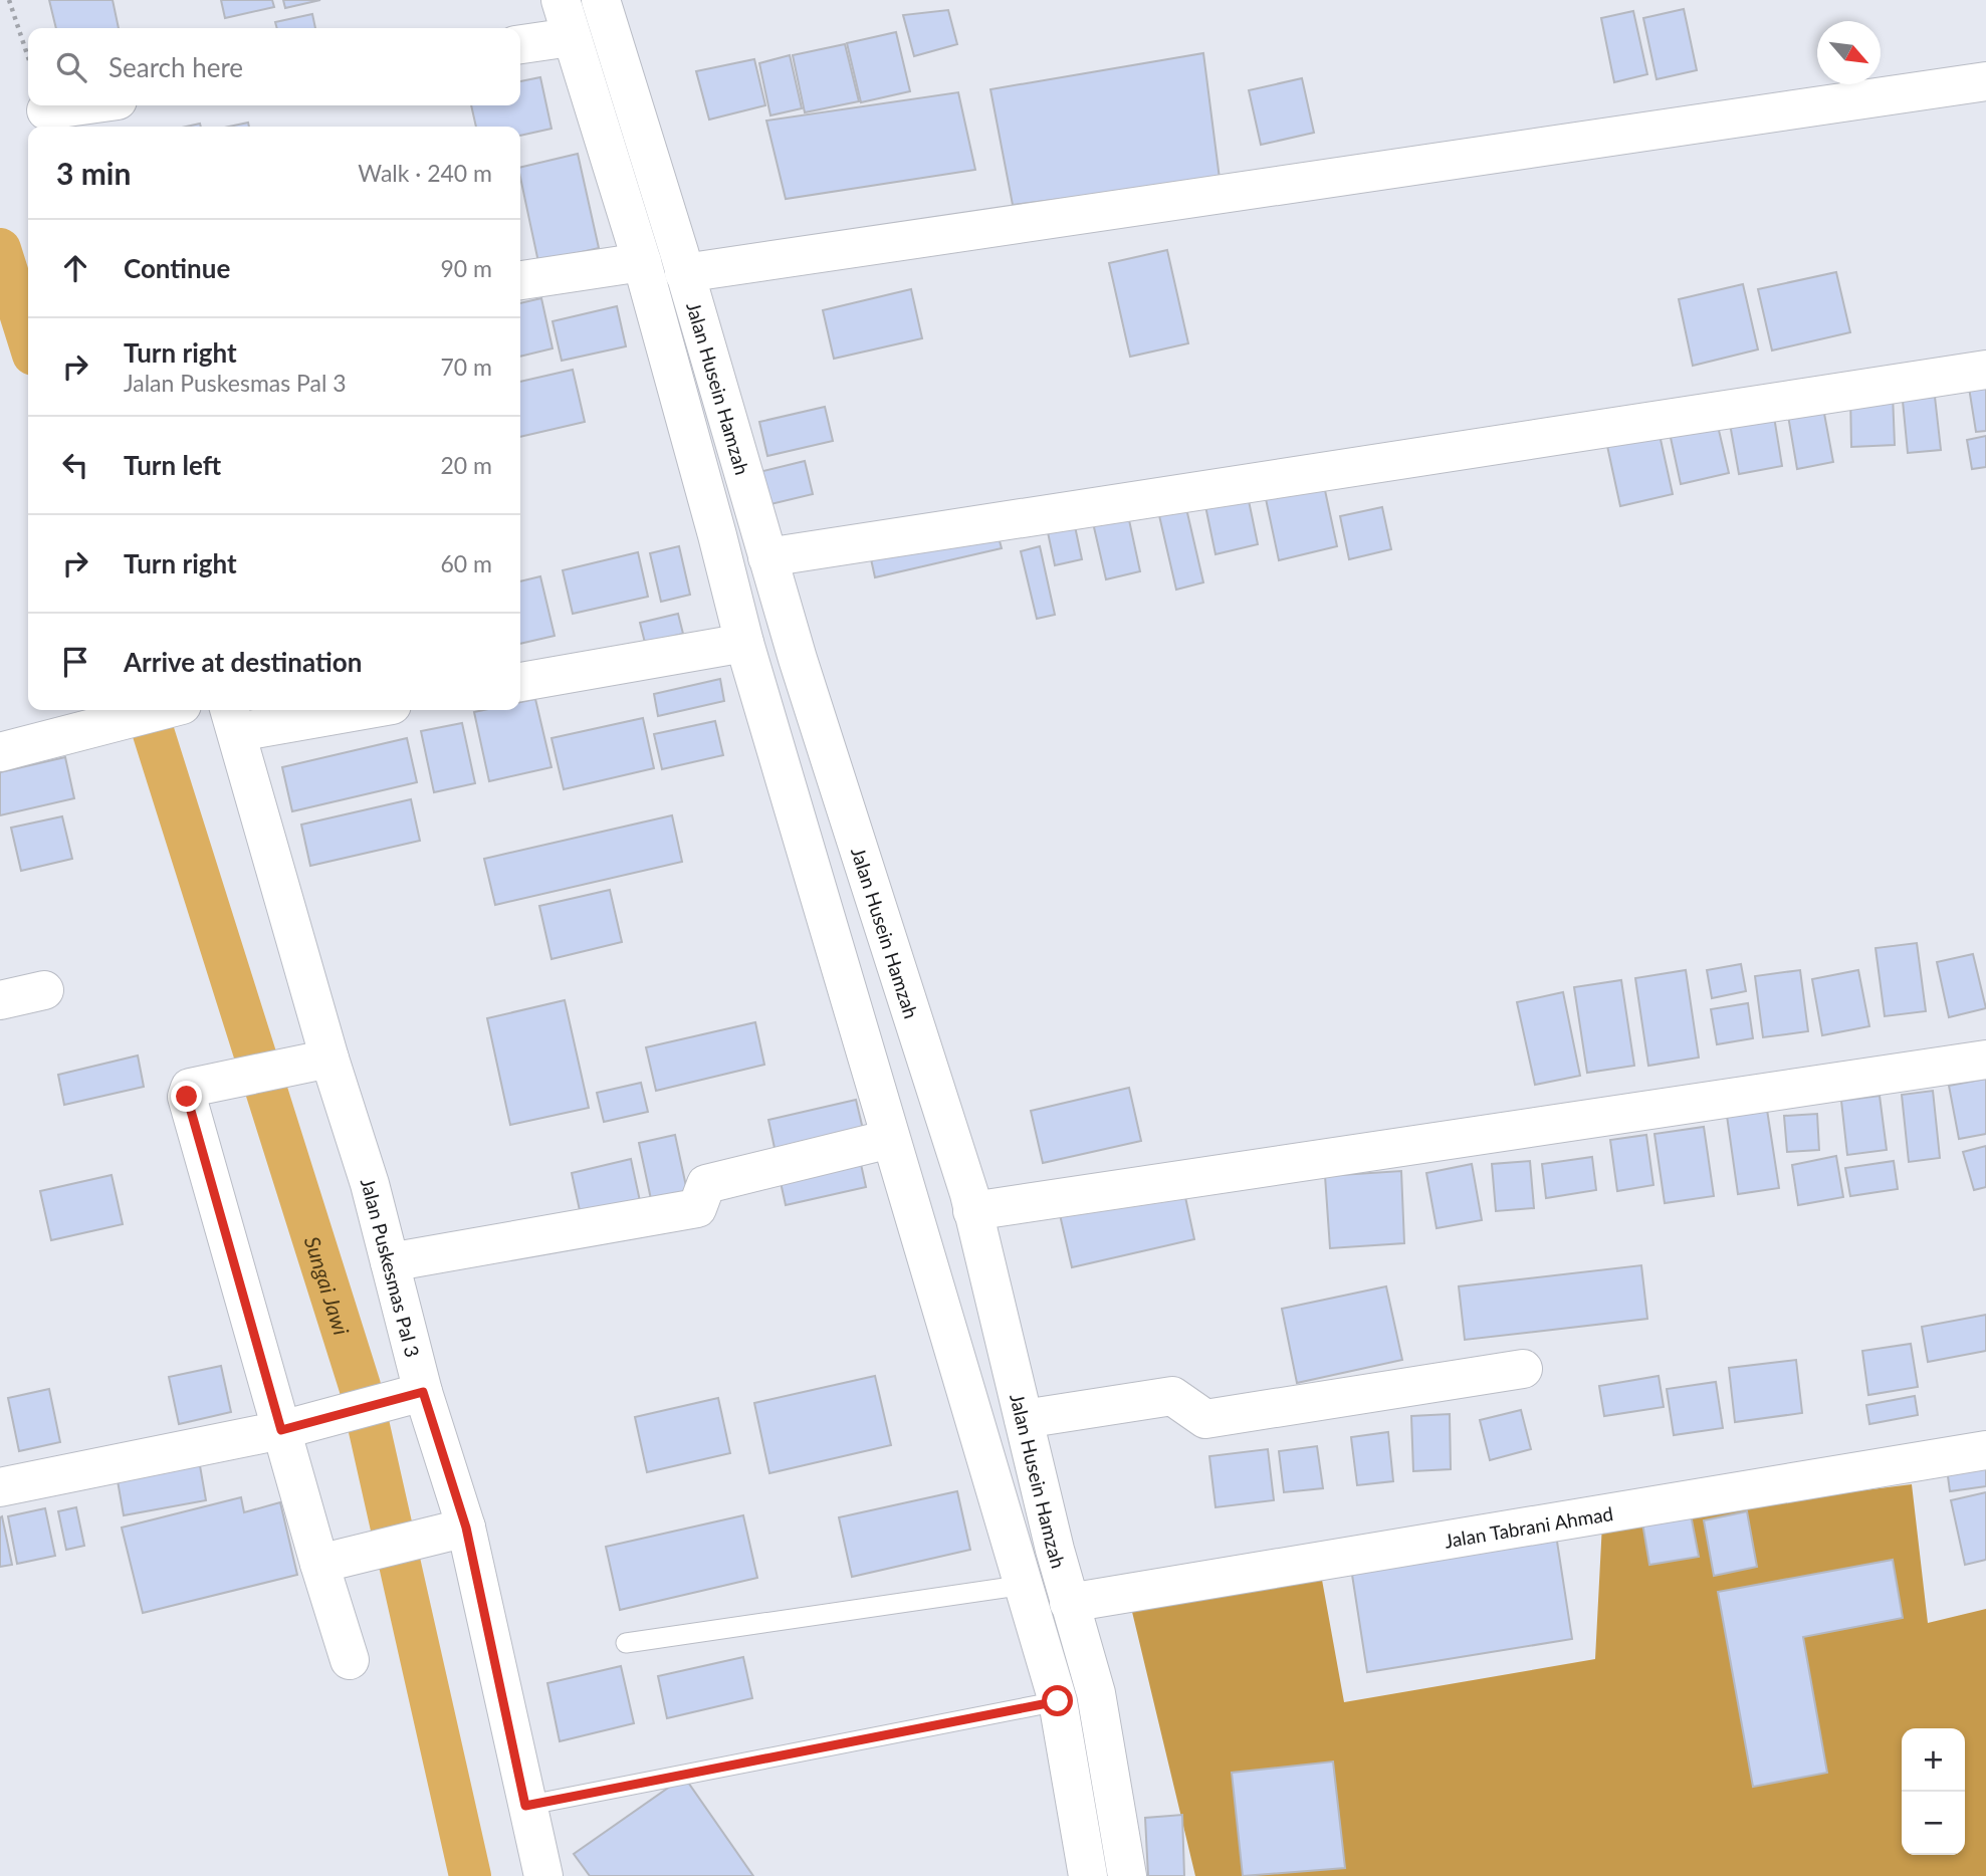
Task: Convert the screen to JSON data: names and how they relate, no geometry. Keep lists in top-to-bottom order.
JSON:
{
  "streets": {
    "street": ["Jalan Husein Hamzah", "Jalan Puskesmas Pal 3", "Jalan Tabrani Ahmad"]
  },
  "crossings": [
    ["Jalan Husein Hamzah", "Jalan Tabrani Ahmad"]
  ],
  "water": ["Sungai Jawi"],
  "north": "bottom right",
  "page": {
    "search": "Search here",
    "heading": ["3 min", "Walk · 240 m"],
    "list": [
      ["Continue", "90 m"],
      ["Turn right", "Jalan Puskesmas Pal 3", "70 m"],
      ["Turn left", "20 m"],
      ["Turn right", "60 m"],
      "Arrive at destination"
    ],
    "map_buttons": ["+", "−"]
  }
}
